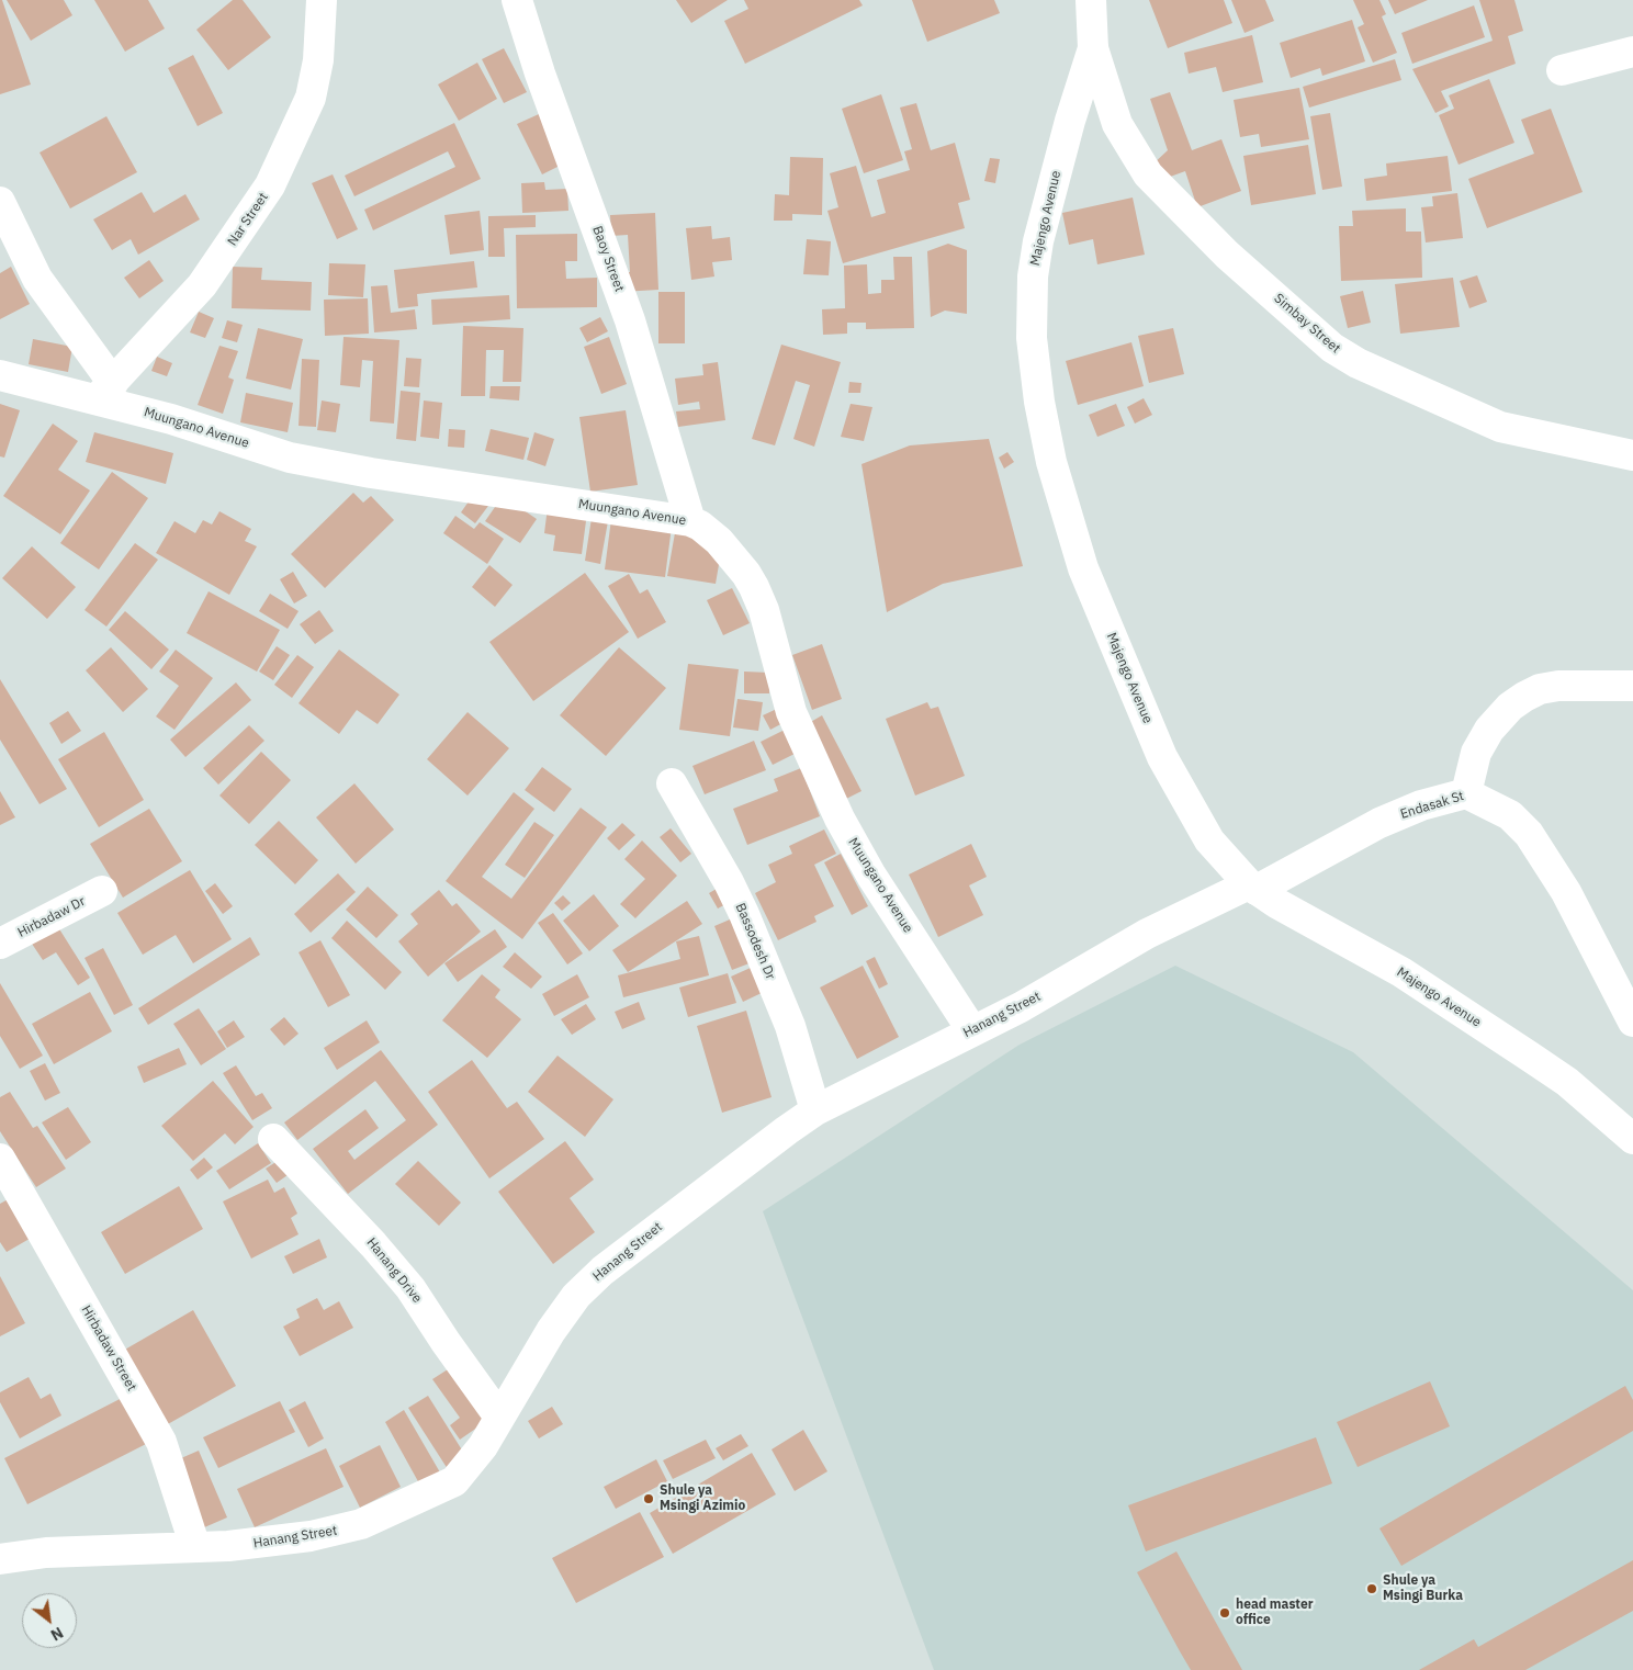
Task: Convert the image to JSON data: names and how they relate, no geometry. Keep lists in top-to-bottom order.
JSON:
{
  "streets": {
    "street": [
      "Majengo Avenue",
      "Nar Street",
      "Baoy Street",
      "Simbay Street",
      "Muungano Avenue",
      "Endasak St",
      "Hirbadaw Dr",
      "Bassodesh Dr",
      "Hanang Street",
      "Hanang Drive",
      "Hirbadaw Street"
    ]
  },
  "crossings": [
    ["Majengo Avenue", "Simbay Street"],
    ["Majengo Avenue", "Endasak St"],
    ["Majengo Avenue", "Hanang Street"],
    ["Nar Street", "Muungano Avenue"],
    ["Baoy Street", "Muungano Avenue"],
    ["Muungano Avenue", "Hanang Street"],
    ["Endasak St", "Hanang Street"],
    ["Bassodesh Dr", "Hanang Street"],
    ["Hanang Street", "Hanang Drive"],
    ["Hanang Street", "Hirbadaw Street"]
  ],
  "places": ["Shule ya Msingi Azimio", "Shule ya Msingi Burka", "head master office"],
  "north": "bottom right"
}
